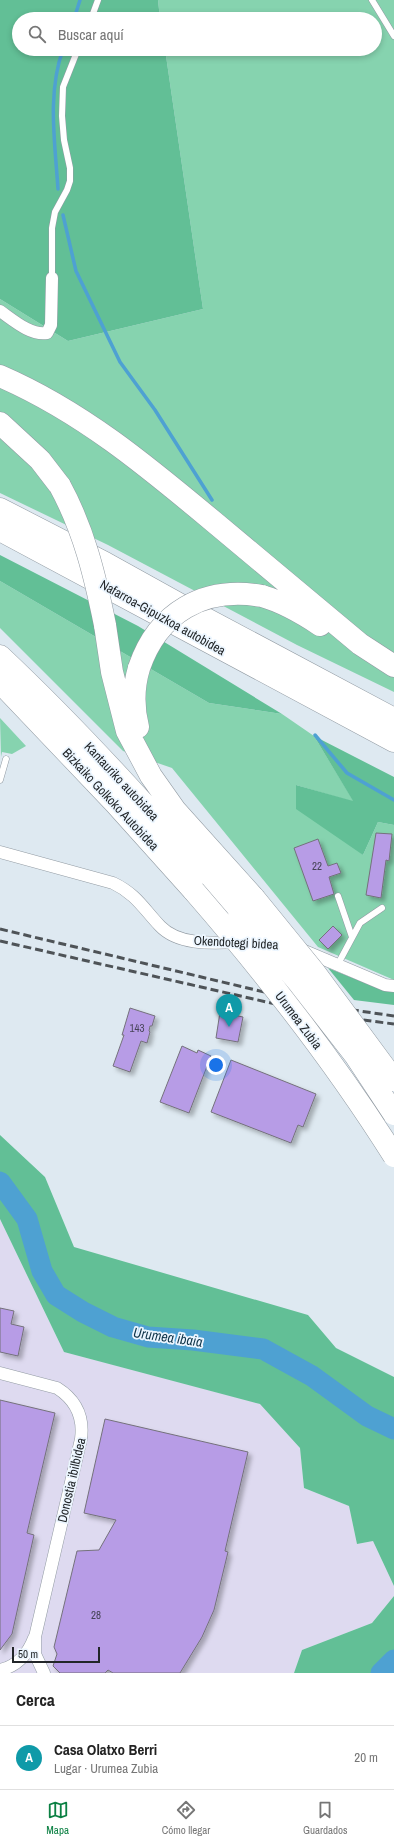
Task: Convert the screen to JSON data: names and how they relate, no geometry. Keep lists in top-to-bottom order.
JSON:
{
  "streets": {
    "highway": [
      "Nafarroa-Gipuzkoa autobidea",
      "Kantauriko autobidea",
      "Bizkaiko Golkoko Autobidea",
      "Urumea Zubia"
    ],
    "street": ["Okendotegi bidea", "Donostia ibilbidea"]
  },
  "crossings": [
    ["Kantauriko autobidea", "Urumea Zubia"],
    ["Bizkaiko Golkoko Autobidea", "Urumea Zubia"]
  ],
  "water": ["Urumea ibaia"],
  "house_numbers": ["22", "143", "28"],
  "scale_bar": "50 m",
  "page": {
    "search": "Buscar aquí",
    "pins": "A",
    "scale": "50 m",
    "heading": "Cerca",
    "list": [
      {
        "mark": "A",
        "name": "Casa Olatxo Berri",
        "note": "Lugar · Urumea Zubia",
        "value": "20 m"
      }
    ],
    "nav": ["Mapa", "Cómo llegar", "Guardados"]
  }
}
